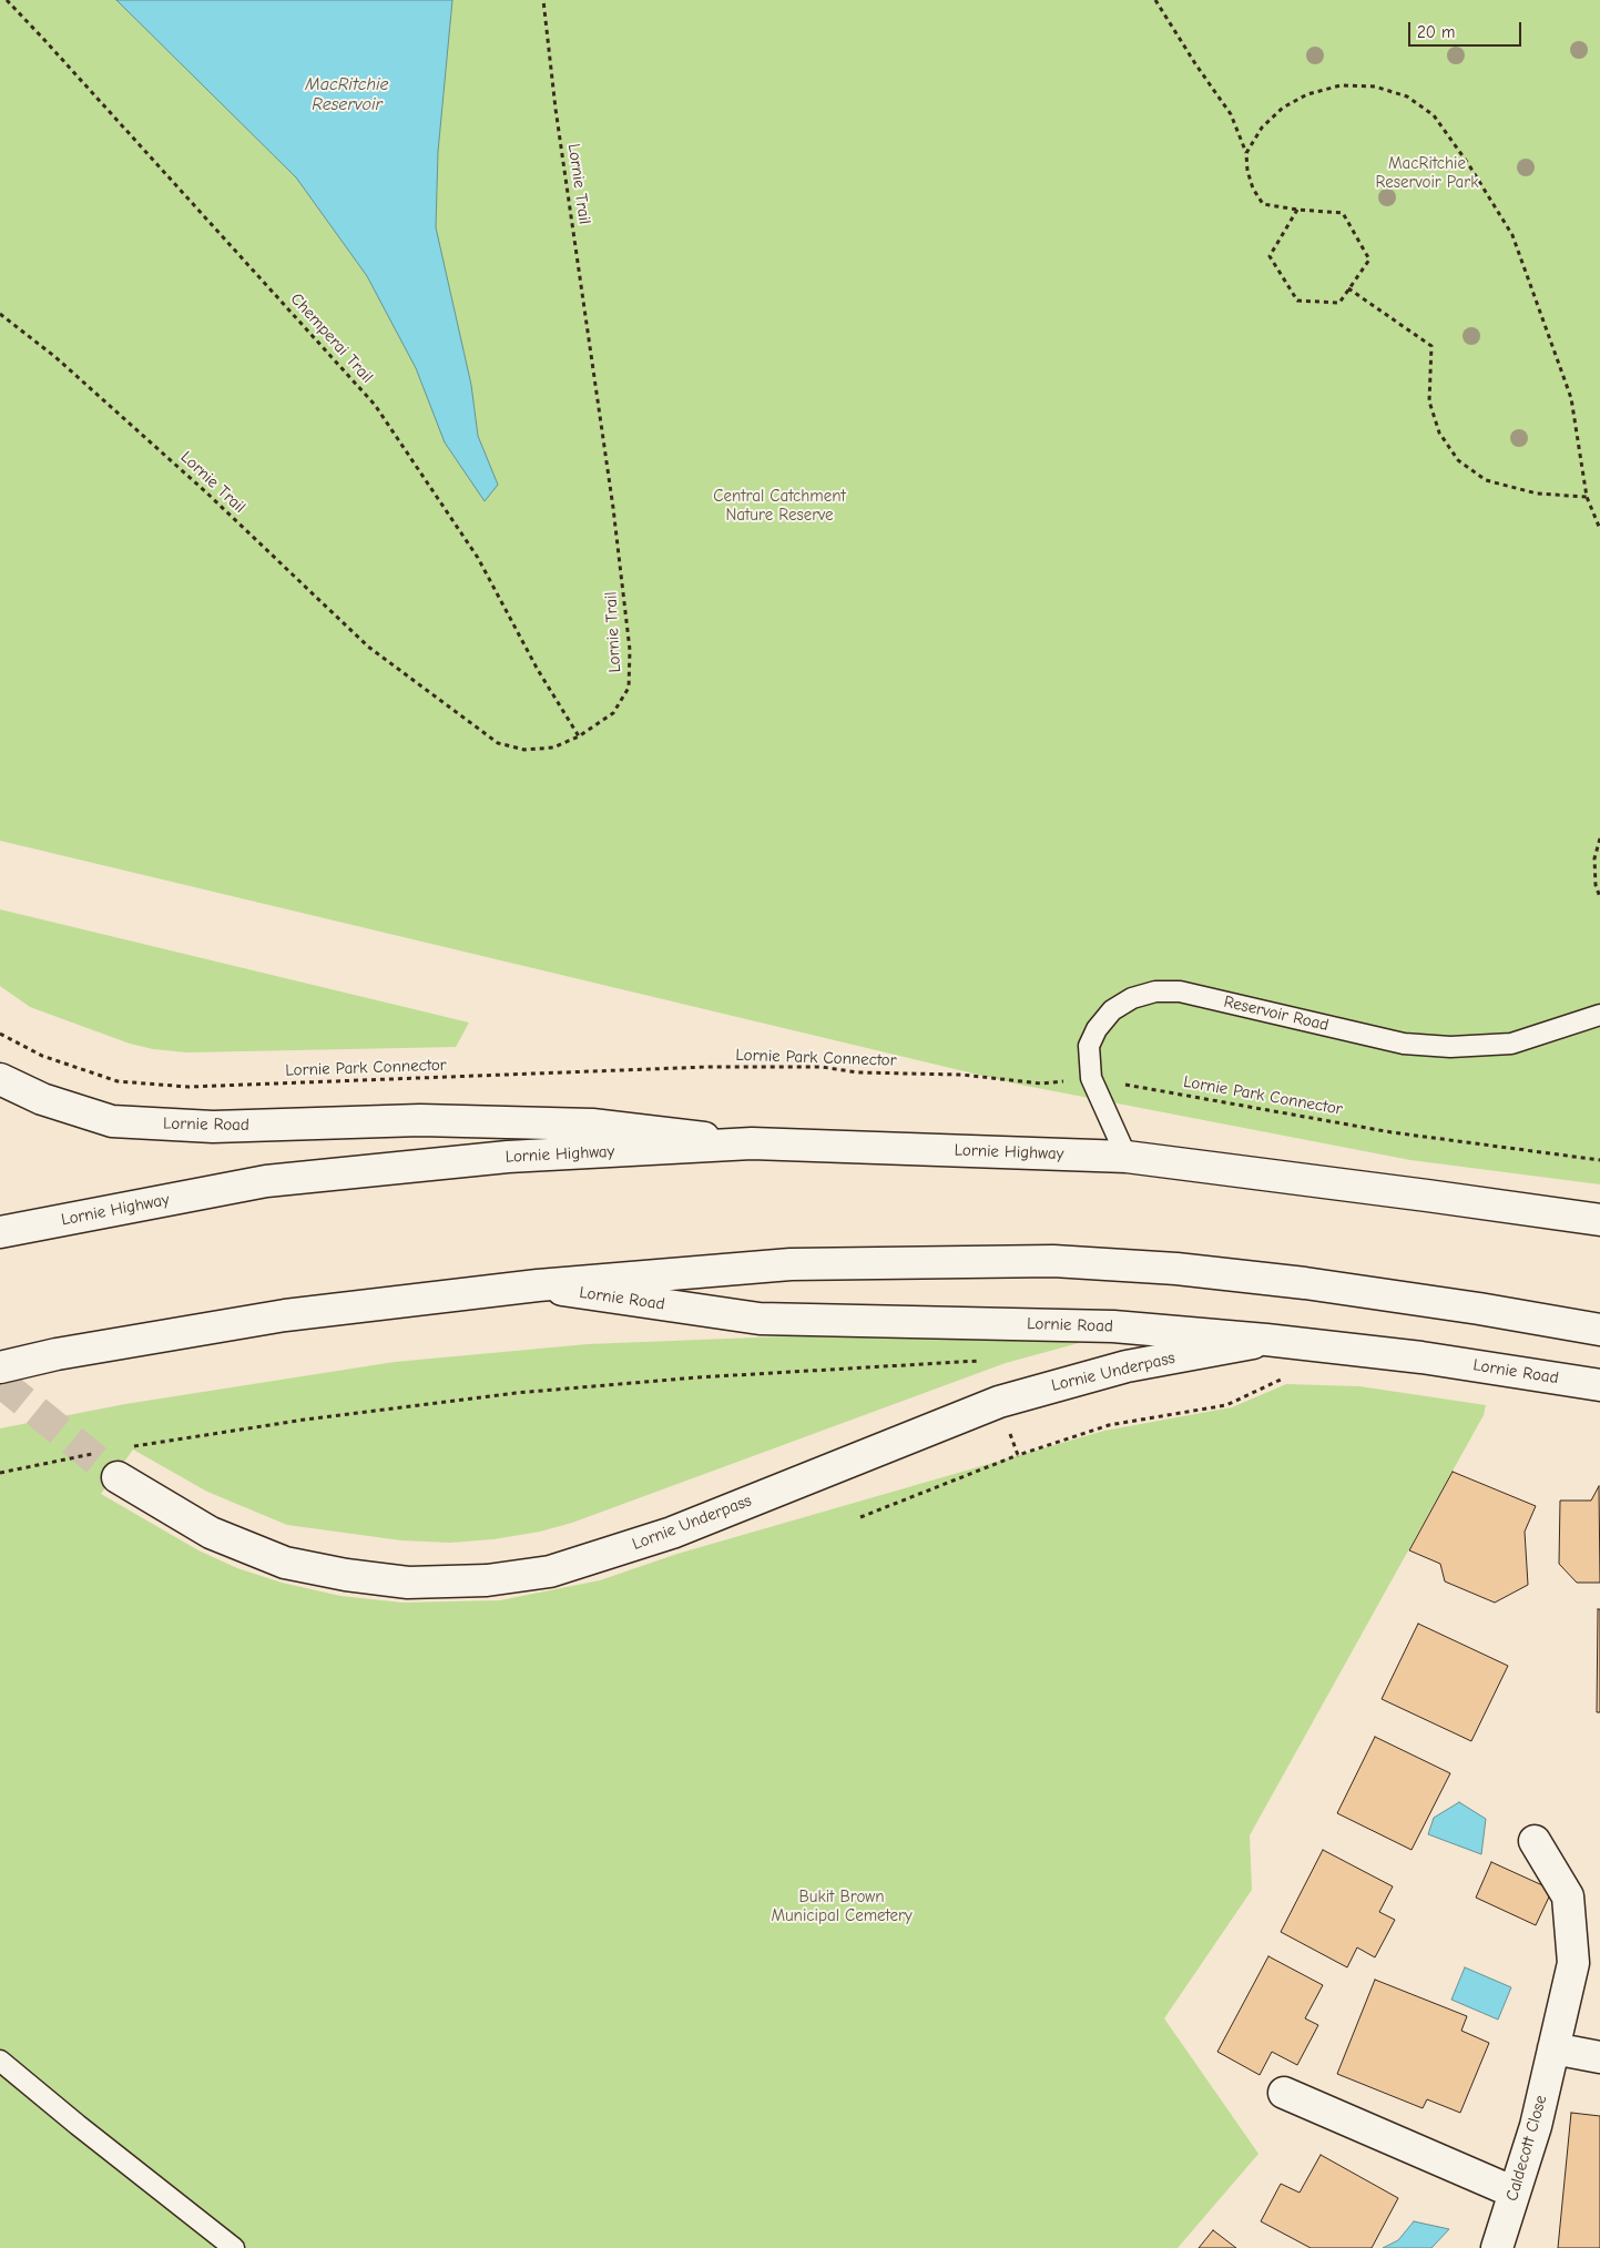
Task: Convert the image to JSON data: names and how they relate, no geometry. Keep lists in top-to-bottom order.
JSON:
{
  "streets": {
    "main road": [
      "Lornie Road",
      "Lornie Highway",
      "Lornie Underpass",
      "Caldecott Close"
    ],
    "lane": ["Reservoir Road"],
    "path": ["Lornie Trail", "Chemperai Trail", "Lornie Park Connector"]
  },
  "crossings": [
    ["Lornie Trail", "Chemperai Trail"],
    ["Reservoir Road", "Lornie Park Connector"],
    ["Reservoir Road", "Lornie Highway"],
    ["Lornie Road", "Lornie Highway"],
    ["Lornie Road", "Lornie Underpass"]
  ],
  "water": ["MacRitchie Reservoir"],
  "parks": ["MacRitchie Reservoir Park", "Central Catchment Nature Reserve", "Bukit Brown Municipal Cemetery"],
  "scale_bar": "20 m"
}
